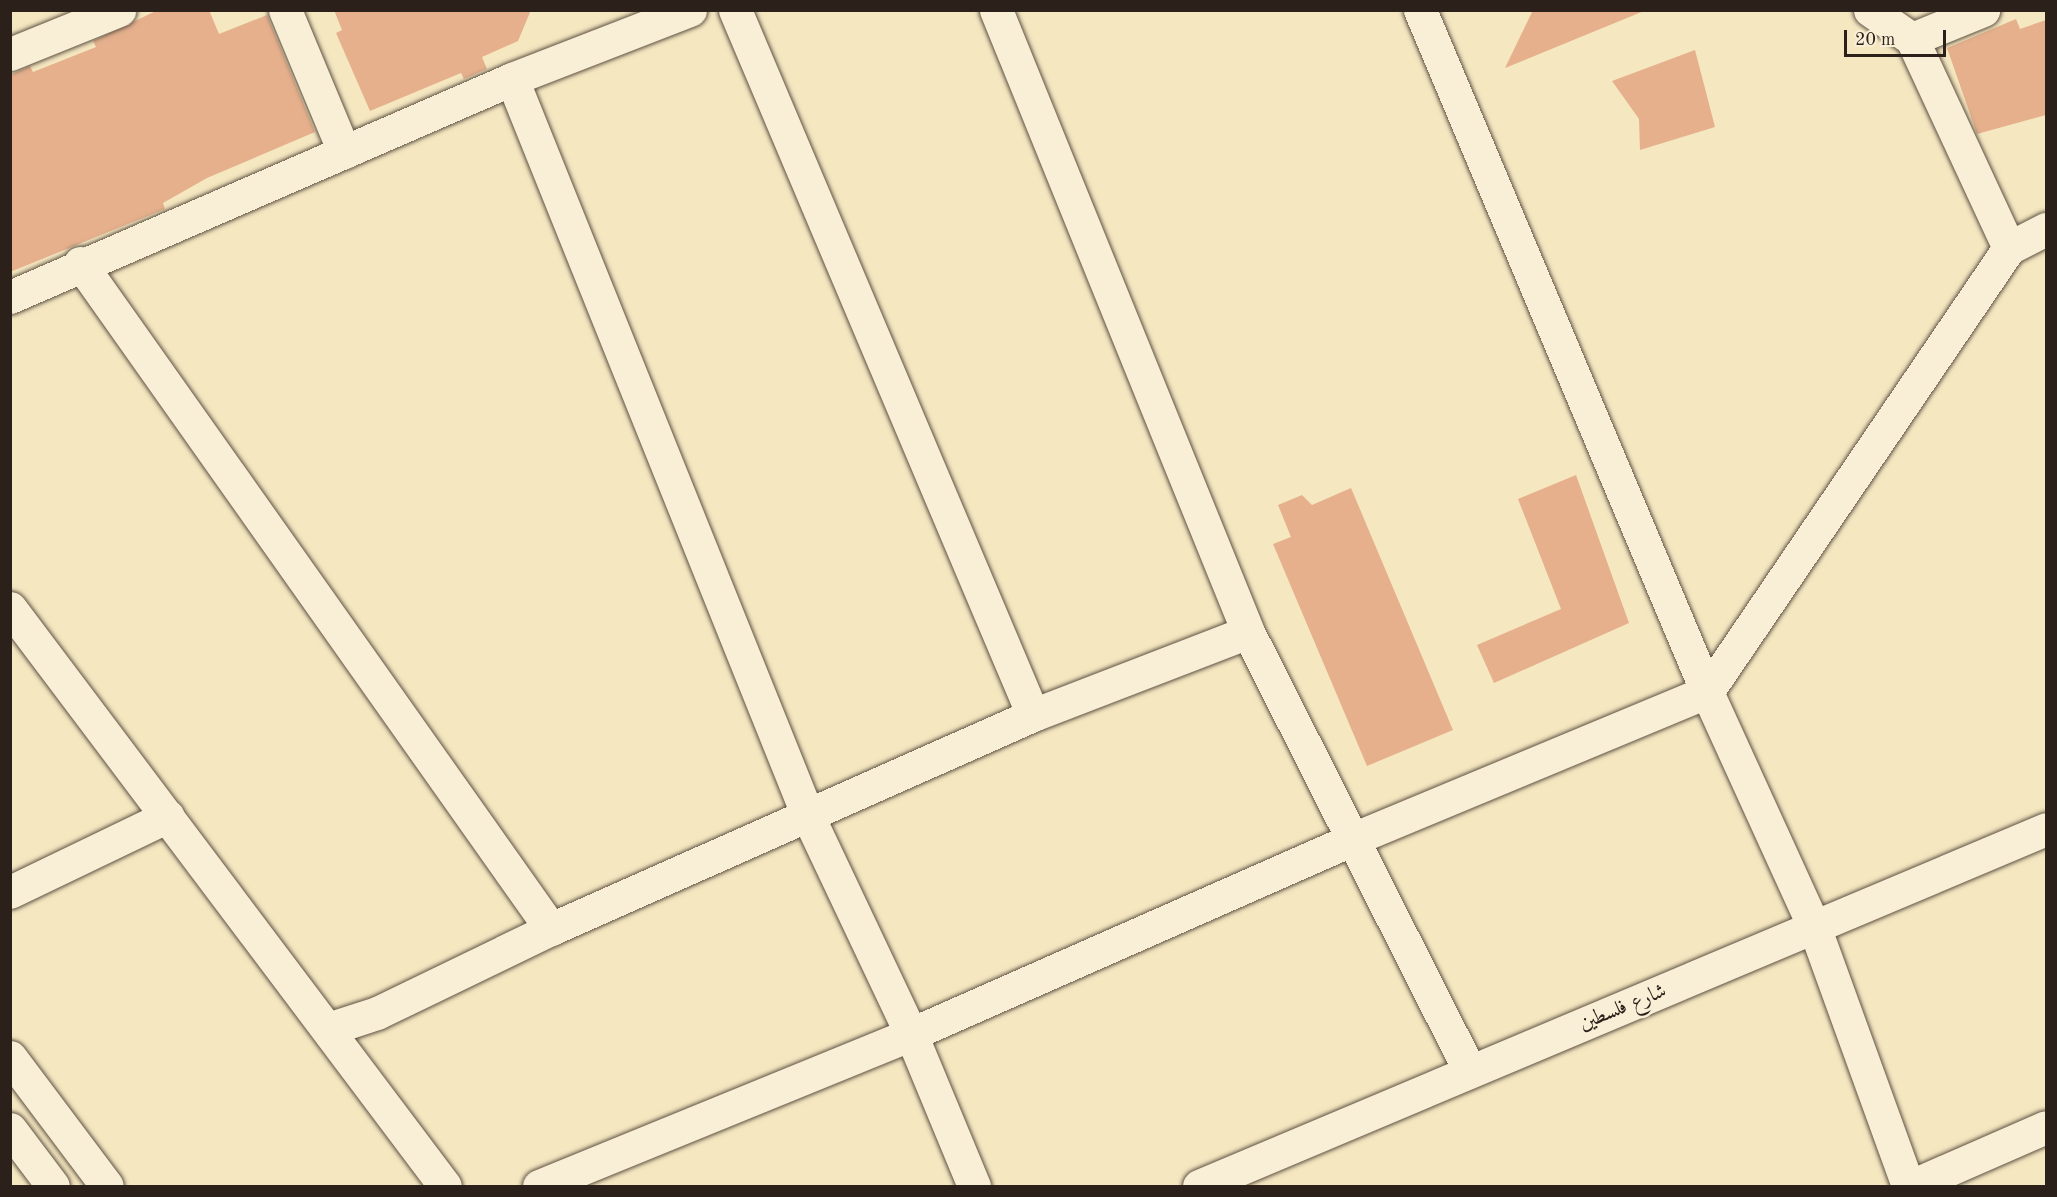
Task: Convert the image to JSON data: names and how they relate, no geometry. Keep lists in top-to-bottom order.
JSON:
{
  "streets": {
    "street": ["شارع فلسطين"]
  },
  "scale_bar": "20 m"
}
